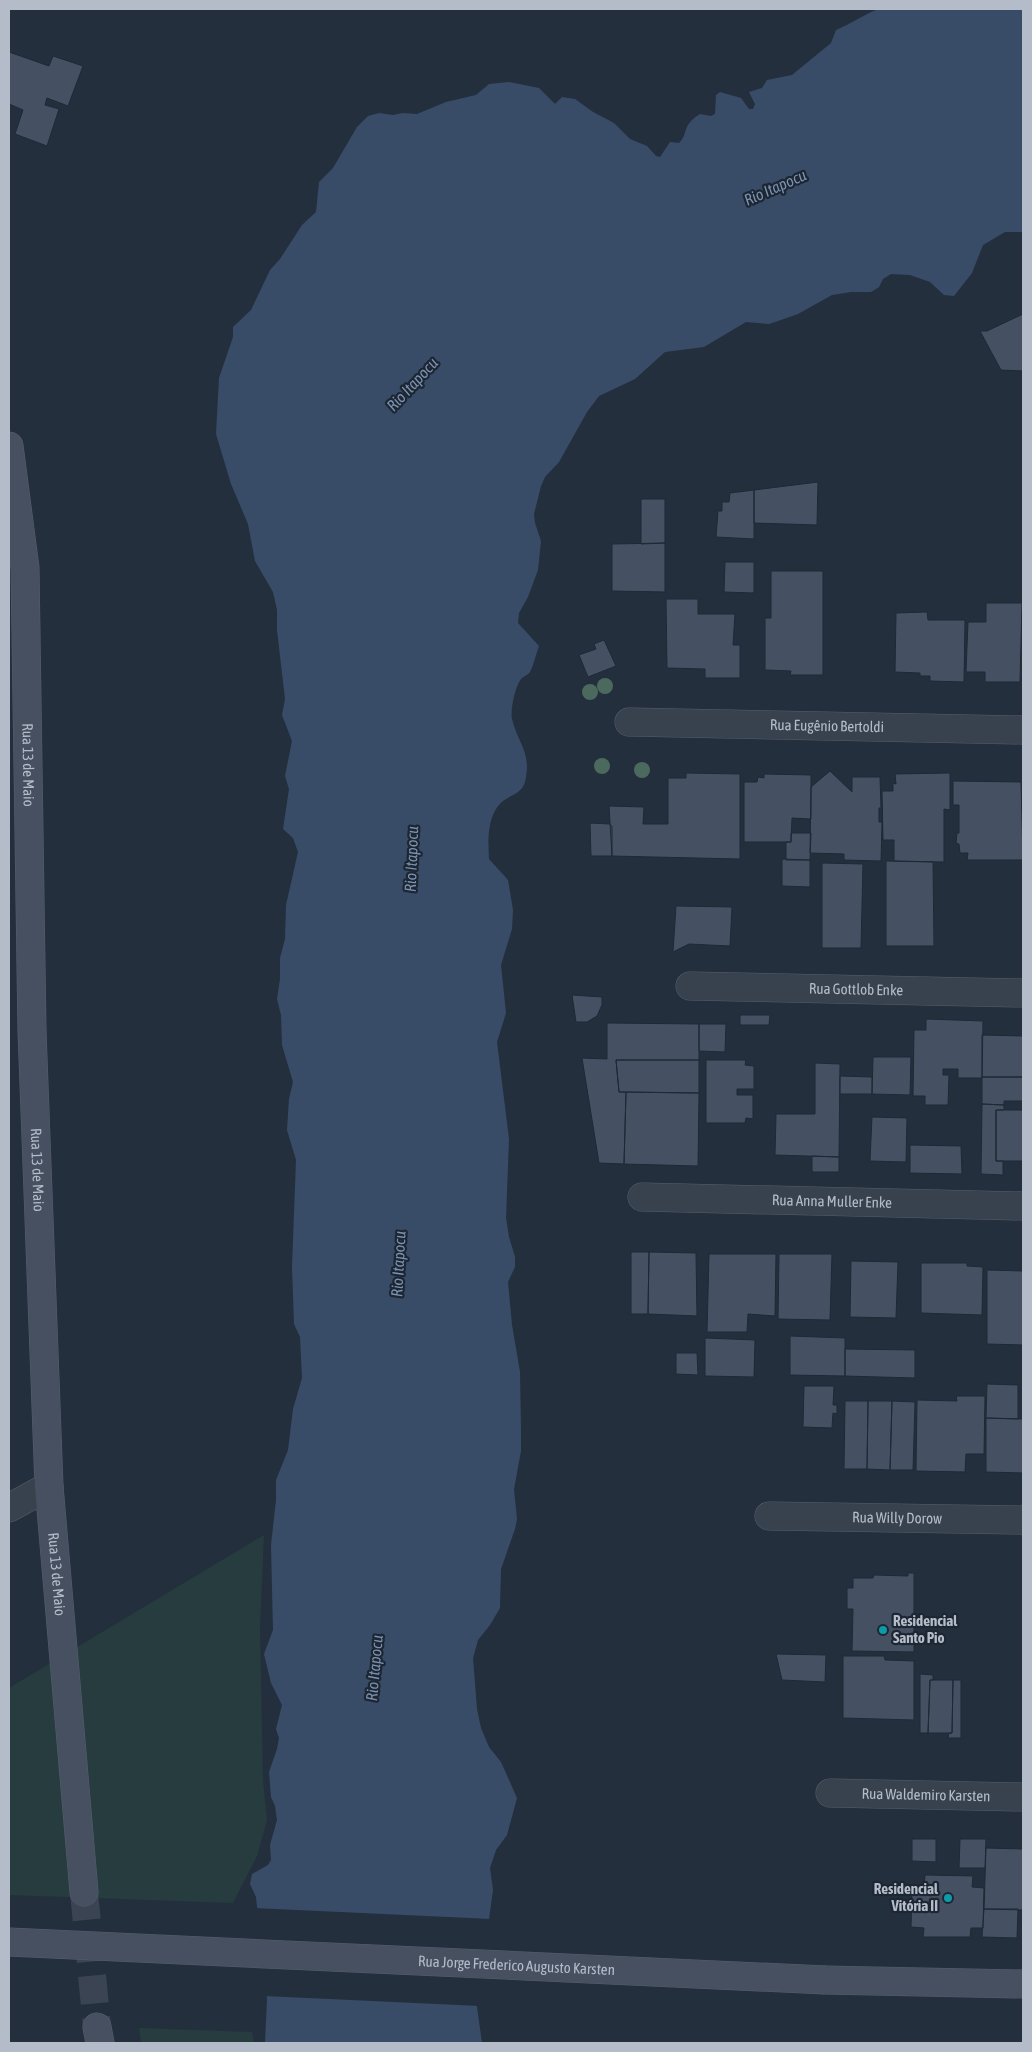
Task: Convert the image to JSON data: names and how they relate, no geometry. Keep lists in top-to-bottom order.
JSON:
{
  "streets": {
    "main road": ["Rua 13 de Maio", "Rua Jorge Frederico Augusto Karsten"],
    "street": [
      "Rua Eugênio Bertoldi",
      "Rua Gottlob Enke",
      "Rua Anna Muller Enke",
      "Rua Willy Dorow",
      "Rua Waldemiro Karsten"
    ]
  },
  "water": ["Rio Itapocu"],
  "places": ["Residencial Santo Pio", "Residencial Vitória II"]
}
